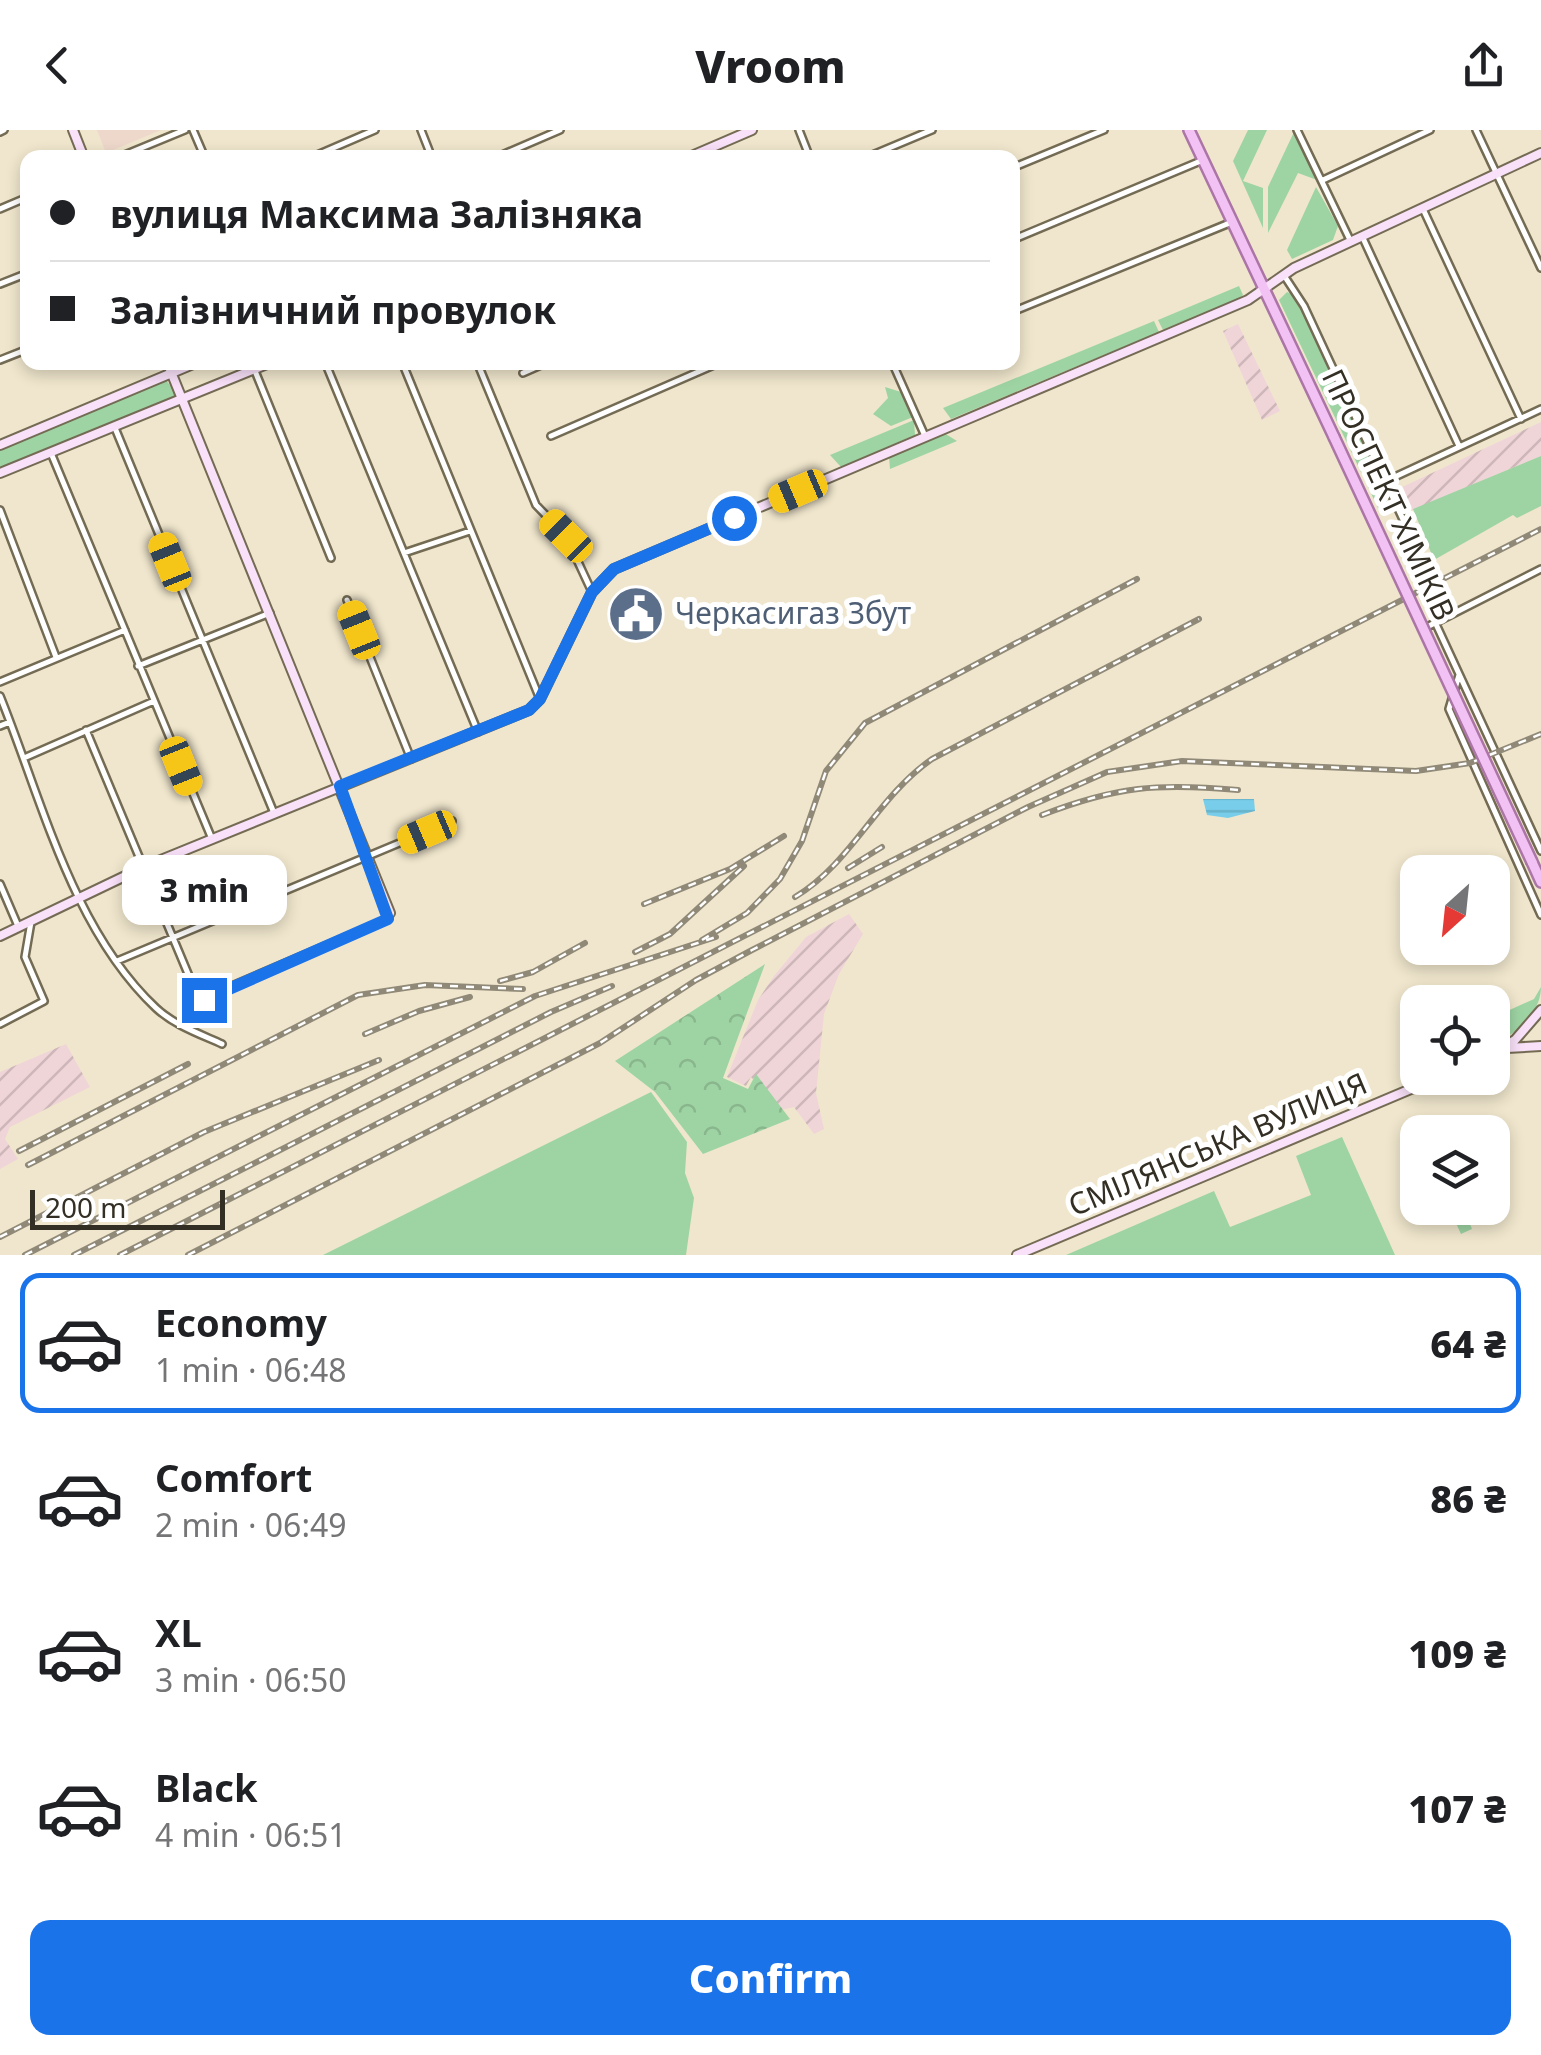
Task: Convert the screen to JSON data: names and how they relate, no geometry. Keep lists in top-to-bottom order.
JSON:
{
  "streets": {
    "main road": ["ПРОСПЕКТ ХІМІКІВ", "СМІЛЯНСЬКА ВУЛИЦЯ"]
  },
  "places": {
    "public building": ["Черкасигаз Збут"]
  },
  "scale_bar": "200 m",
  "north": "bottom left",
  "page": {
    "header": "Vroom",
    "banner": ["вулиця Максима Залізняка", "Залізничний провулок"],
    "bubble": "3 min",
    "scale": "200 m",
    "list": [
      {
        "name": "Economy",
        "note": "1 min · 06:48",
        "value": "64 ₴"
      },
      {
        "name": "Comfort",
        "note": "2 min · 06:49",
        "value": "86 ₴"
      },
      {
        "name": "XL",
        "note": "3 min · 06:50",
        "value": "109 ₴"
      },
      {
        "name": "Black",
        "note": "4 min · 06:51",
        "value": "107 ₴"
      }
    ],
    "buttons": "Confirm"
  }
}
